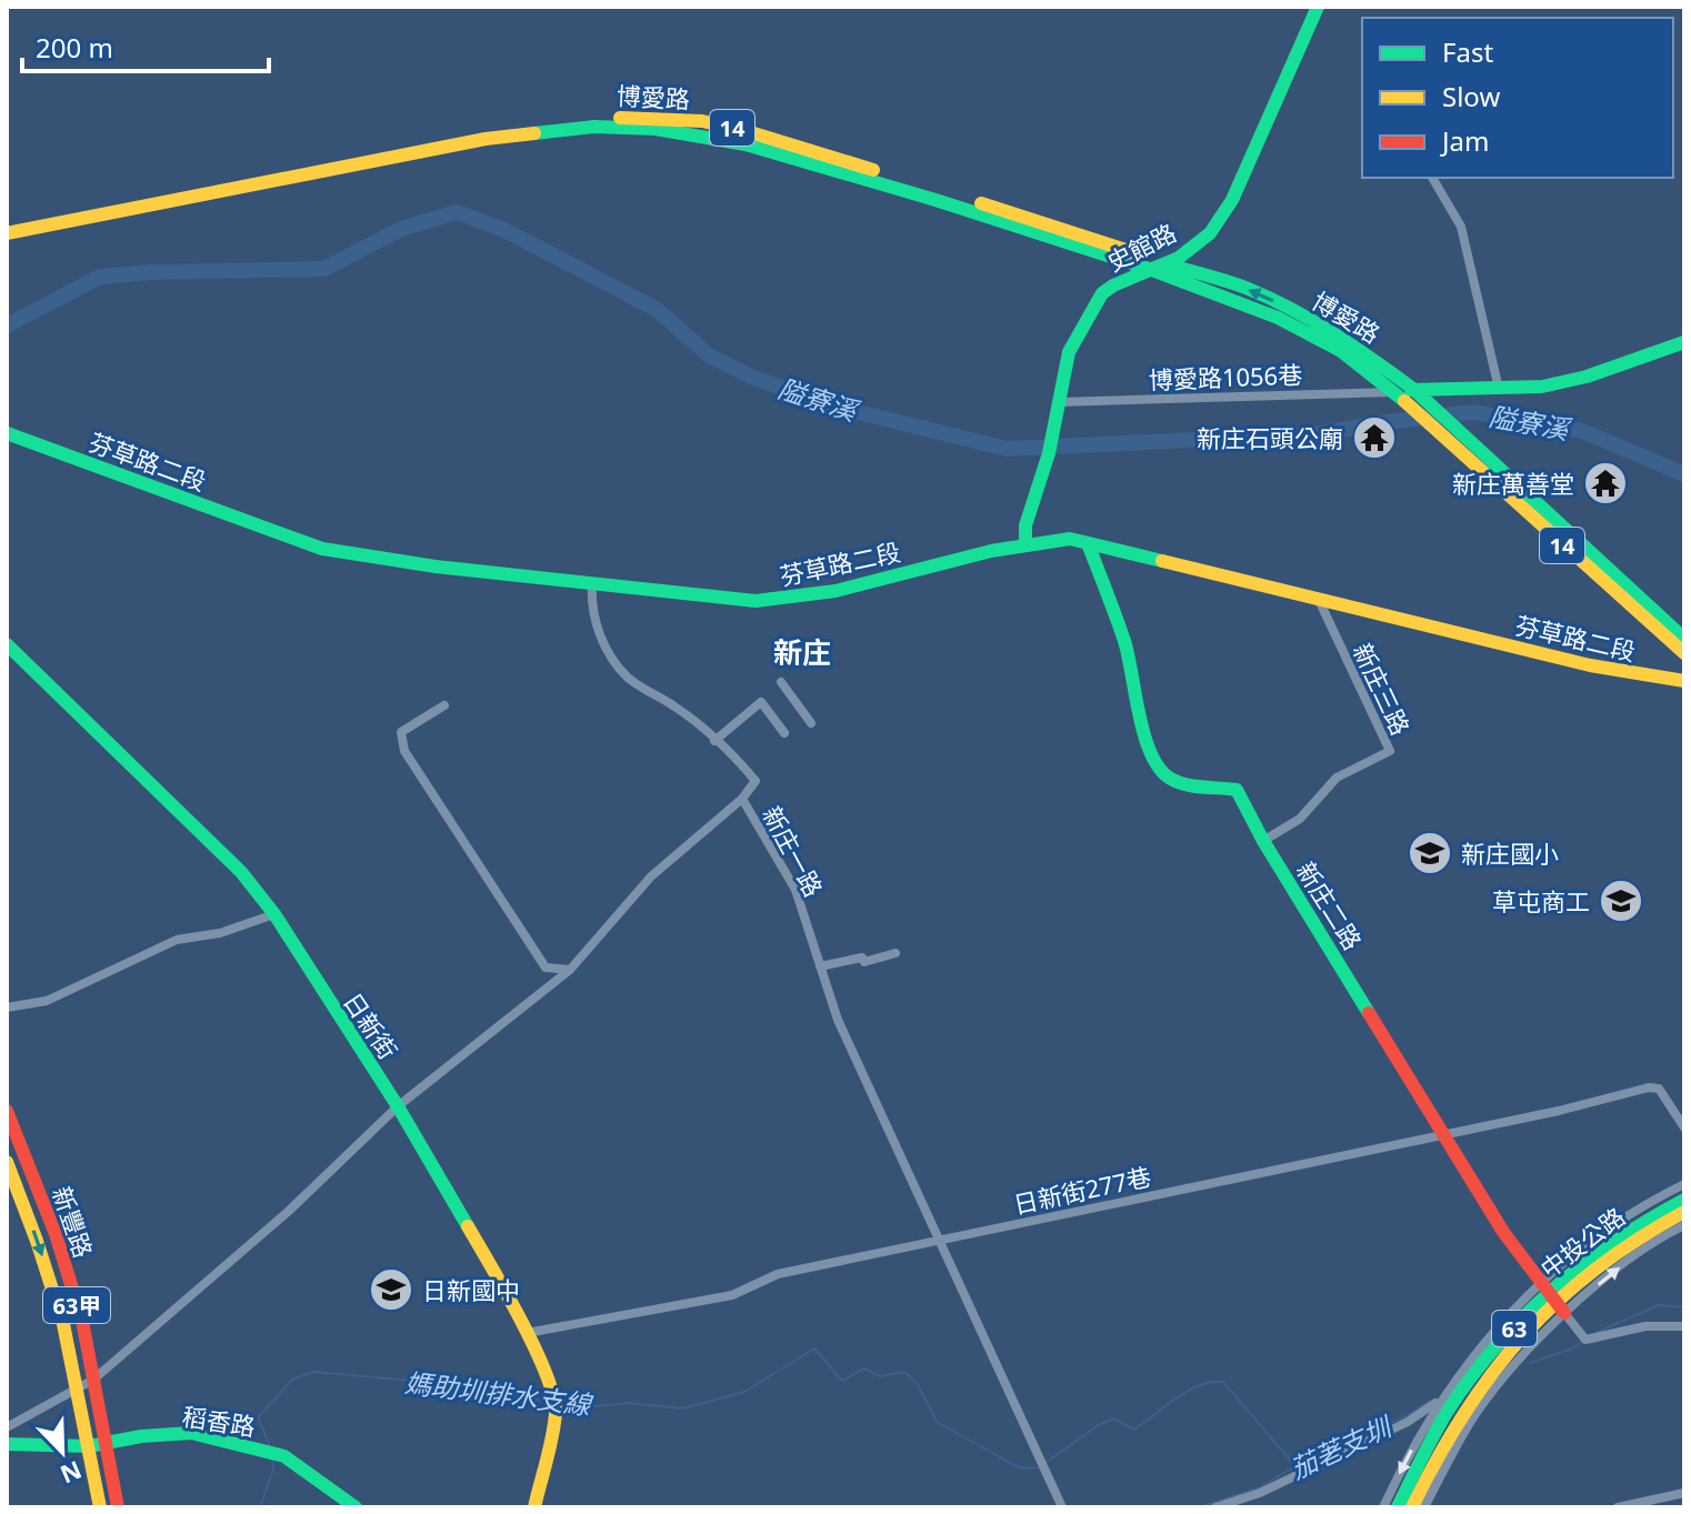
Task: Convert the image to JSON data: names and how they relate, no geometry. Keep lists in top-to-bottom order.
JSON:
{
  "streets": {
    "main road": [
      "博愛路",
      "14",
      "史館路",
      "芬草路二段",
      "新庄二路",
      "日新街",
      "新豐路",
      "中投公路",
      "63甲",
      "63",
      "稻香路"
    ],
    "street": [
      "博愛路1056巷",
      "新庄三路",
      "新庄一路",
      "日新街277巷"
    ]
  },
  "crossings": [
    ["博愛路", "14"],
    ["博愛路", "史館路"],
    ["博愛路", "博愛路1056巷"],
    ["14", "博愛路1056巷"],
    ["史館路", "博愛路1056巷"],
    ["史館路", "芬草路二段"],
    ["芬草路二段", "新庄三路"],
    ["芬草路二段", "新庄一路"],
    ["芬草路二段", "新庄二路"],
    ["新庄三路", "新庄二路"],
    ["新庄一路", "日新街277巷"],
    ["新庄二路", "日新街277巷"],
    ["日新街", "日新街277巷"],
    ["新豐路", "稻香路"]
  ],
  "districts": ["新庄"],
  "water": ["隘寮溪", "媽助圳排水支線", "茄荖支圳"],
  "places": {
    "temple": ["新庄石頭公廟", "新庄萬善堂"],
    "school or university": ["新庄國小", "草屯商工", "日新國中"]
  },
  "legend": ["Fast", "Slow", "Jam"],
  "scale_bar": "200 m",
  "north": "bottom right"
}
